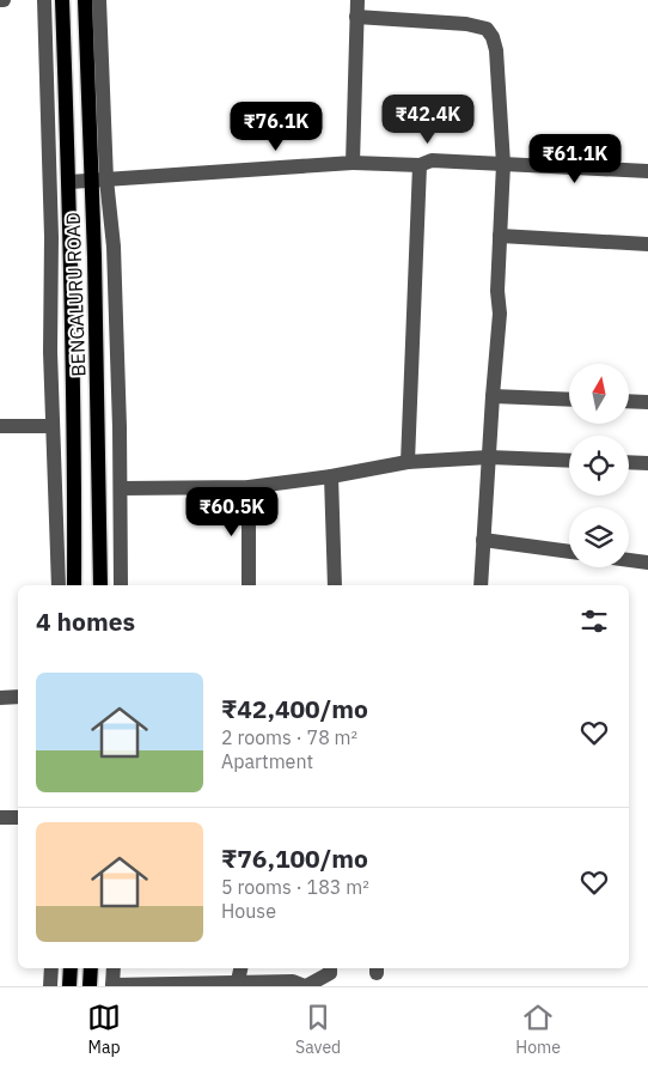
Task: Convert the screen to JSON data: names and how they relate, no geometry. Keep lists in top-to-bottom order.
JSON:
{
  "streets": {
    "main road": ["BENGALURU ROAD"]
  },
  "north": "top",
  "page": {
    "price": [
      "₹42.4K",
      "₹76.1K",
      "₹61.1K",
      "₹60.5K"
    ],
    "heading": "4 homes",
    "list": [
      {
        "name": "₹42,400/mo",
        "note": "2 rooms · 78 m² · Apartment"
      },
      {
        "name": "₹76,100/mo",
        "note": "5 rooms · 183 m² · House"
      }
    ],
    "tabs": ["Map", "Saved", "Home"]
  }
}
